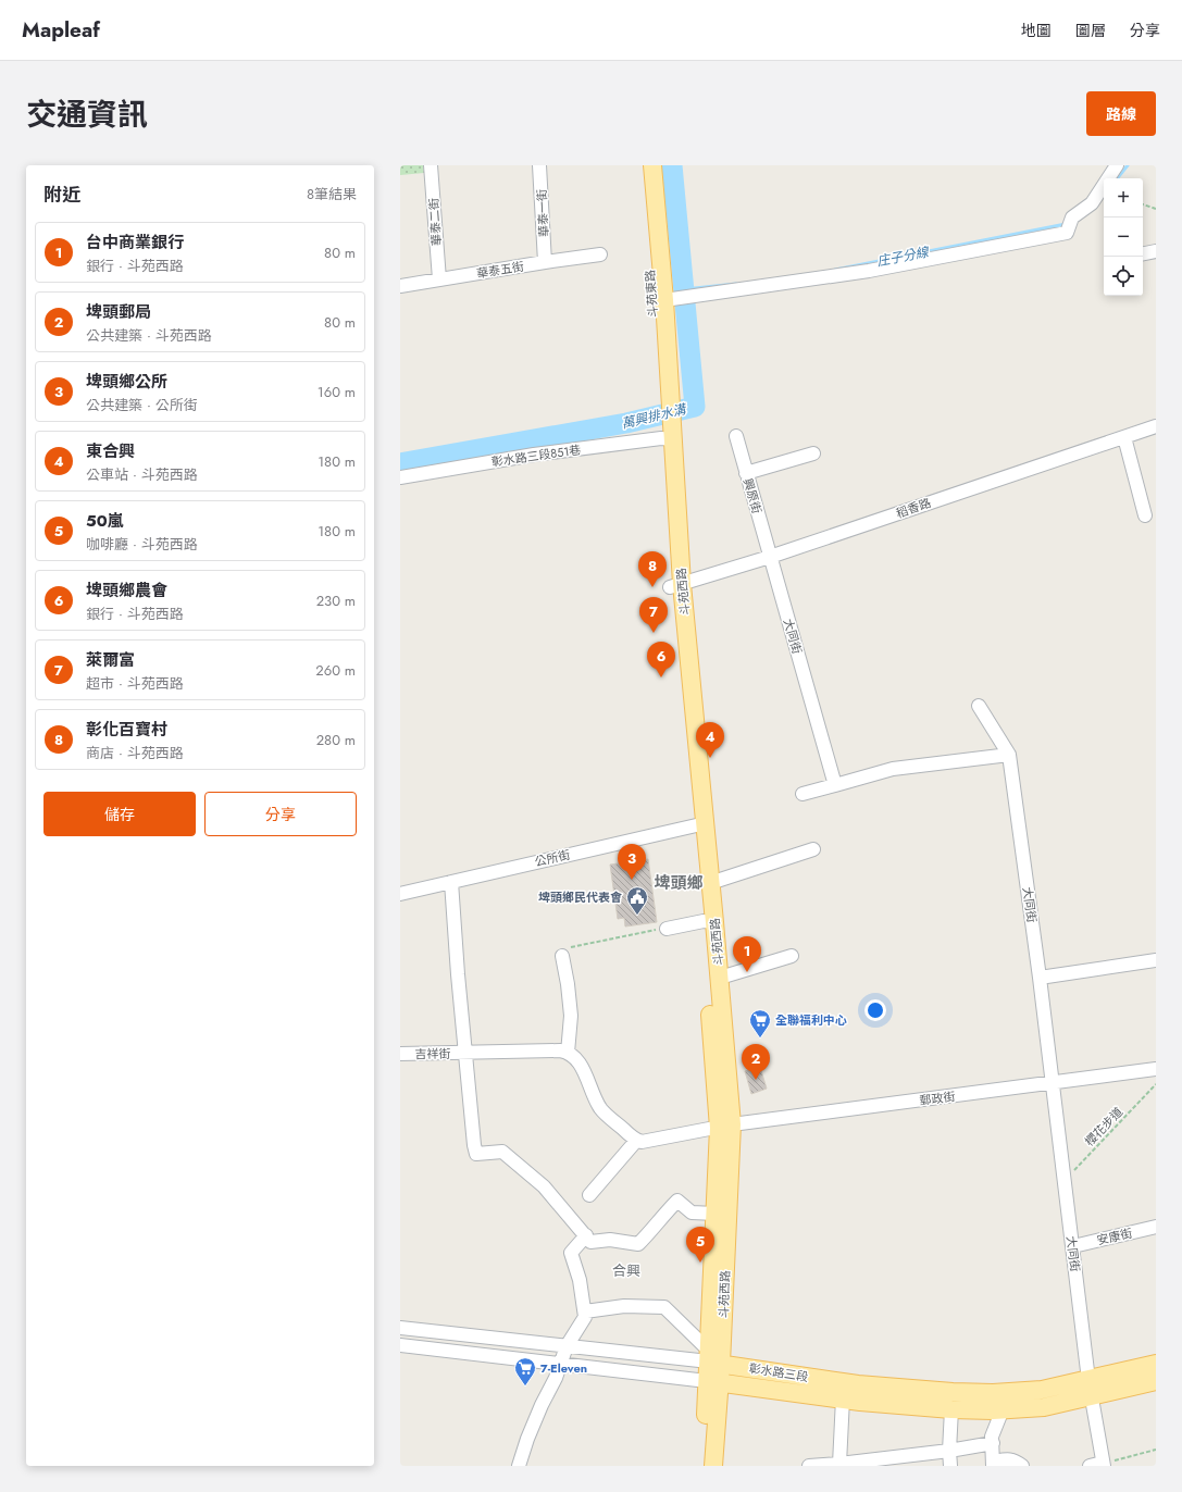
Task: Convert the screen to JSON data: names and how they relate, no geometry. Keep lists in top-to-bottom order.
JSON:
{
  "streets": {
    "main road": ["斗苑東路", "斗苑西路", "彰水路三段"],
    "street": [
      "華泰一街",
      "華泰二街",
      "華泰五街",
      "彰水路三段851巷",
      "興原街",
      "稻香路",
      "大同街",
      "公所街",
      "吉祥街",
      "郵政街",
      "安康街"
    ],
    "path": ["櫻花步道"]
  },
  "crossings": [
    ["華泰一街", "華泰五街"],
    ["華泰二街", "華泰五街"],
    ["斗苑東路", "彰水路三段851巷"],
    ["斗苑東路", "斗苑西路"],
    ["彰水路三段851巷", "斗苑西路"],
    ["興原街", "稻香路"],
    ["興原街", "大同街"],
    ["稻香路", "斗苑西路"],
    ["稻香路", "大同街"],
    ["斗苑西路", "公所街"],
    ["斗苑西路", "郵政街"],
    ["斗苑西路", "彰水路三段"],
    ["大同街", "郵政街"],
    ["大同街", "櫻花步道"],
    ["大同街", "安康街"],
    ["大同街", "彰水路三段"]
  ],
  "districts": ["埤頭鄉", "合興"],
  "water": ["庄子分線", "萬興排水溝"],
  "places": {
    "public building": ["埤頭鄉民代表會"],
    "supermarket": ["全聯福利中心", "7-Eleven"]
  },
  "page": {
    "header": "Mapleaf",
    "nav": ["地圖", "圖層", "分享"],
    "title": "交通資訊",
    "buttons": [
      "路線",
      ["儲存", "分享"]
    ],
    "heading": ["附近", "8筆結果"],
    "map_buttons": ["+", "−"],
    "list": [
      {
        "mark": "1",
        "name": "台中商業銀行",
        "note": "銀行 · 斗苑西路",
        "value": "80 m"
      },
      {
        "mark": "2",
        "name": "埤頭郵局",
        "note": "公共建築 · 斗苑西路",
        "value": "80 m"
      },
      {
        "mark": "3",
        "name": "埤頭鄉公所",
        "note": "公共建築 · 公所街",
        "value": "160 m"
      },
      {
        "mark": "4",
        "name": "東合興",
        "note": "公車站 · 斗苑西路",
        "value": "180 m"
      },
      {
        "mark": "5",
        "name": "50嵐",
        "note": "咖啡廳 · 斗苑西路",
        "value": "180 m"
      },
      {
        "mark": "6",
        "name": "埤頭鄉農會",
        "note": "銀行 · 斗苑西路",
        "value": "230 m"
      },
      {
        "mark": "7",
        "name": "萊爾富",
        "note": "超市 · 斗苑西路",
        "value": "260 m"
      },
      {
        "mark": "8",
        "name": "彰化百寶村",
        "note": "商店 · 斗苑西路",
        "value": "280 m"
      }
    ],
    "pins": [
      "8",
      "7",
      "6",
      "4",
      "3",
      "1",
      "2",
      "5"
    ]
  }
}
